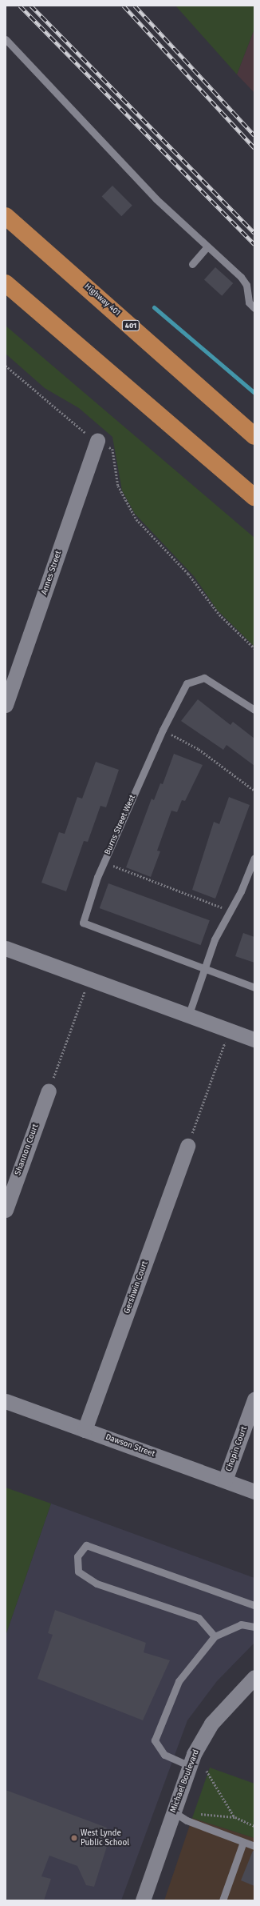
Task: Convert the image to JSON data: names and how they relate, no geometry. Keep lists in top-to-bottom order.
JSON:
{
  "streets": {
    "highway": ["Highway 401", "401"],
    "street": [
      "Annes Street",
      "Shannon Court",
      "Gershwin Court",
      "Dawson Street",
      "Chopin Court",
      "Michael Boulevard"
    ],
    "lane": ["Burns Street West"]
  },
  "crossings": [
    ["Gershwin Court", "Dawson Street"],
    ["Dawson Street", "Chopin Court"]
  ],
  "places": ["West Lynde Public School"]
}
